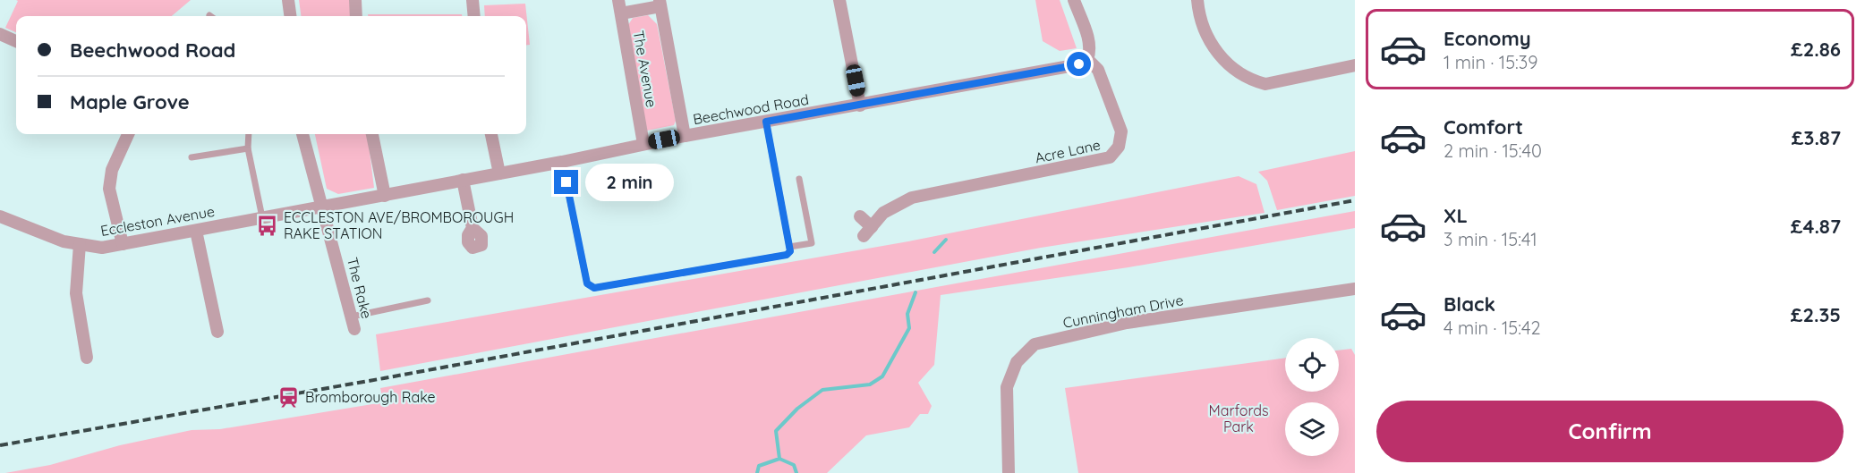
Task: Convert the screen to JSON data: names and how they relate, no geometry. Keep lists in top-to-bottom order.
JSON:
{
  "streets": {
    "street": [
      "The Avenue",
      "Beechwood Road",
      "Acre Lane",
      "Eccleston Avenue",
      "The Rake",
      "Cunningham Drive"
    ]
  },
  "crossings": [
    ["The Avenue", "Beechwood Road"],
    ["Beechwood Road", "Acre Lane"],
    ["Beechwood Road", "Eccleston Avenue"],
    ["Beechwood Road", "The Rake"],
    ["Eccleston Avenue", "The Rake"]
  ],
  "parks": ["Marfords Park"],
  "places": {
    "bus stop": ["ECCLESTON AVE/BROMBOROUGH RAKE STATION"],
    "station": ["Bromborough Rake"]
  },
  "page": {
    "list": [
      {
        "name": "Economy",
        "note": "1 min · 15:39",
        "value": "£2.86"
      },
      {
        "name": "Comfort",
        "note": "2 min · 15:40",
        "value": "£3.87"
      },
      {
        "name": "XL",
        "note": "3 min · 15:41",
        "value": "£4.87"
      },
      {
        "name": "Black",
        "note": "4 min · 15:42",
        "value": "£2.35"
      }
    ],
    "banner": ["Beechwood Road", "Maple Grove"],
    "bubble": "2 min",
    "buttons": "Confirm"
  }
}
